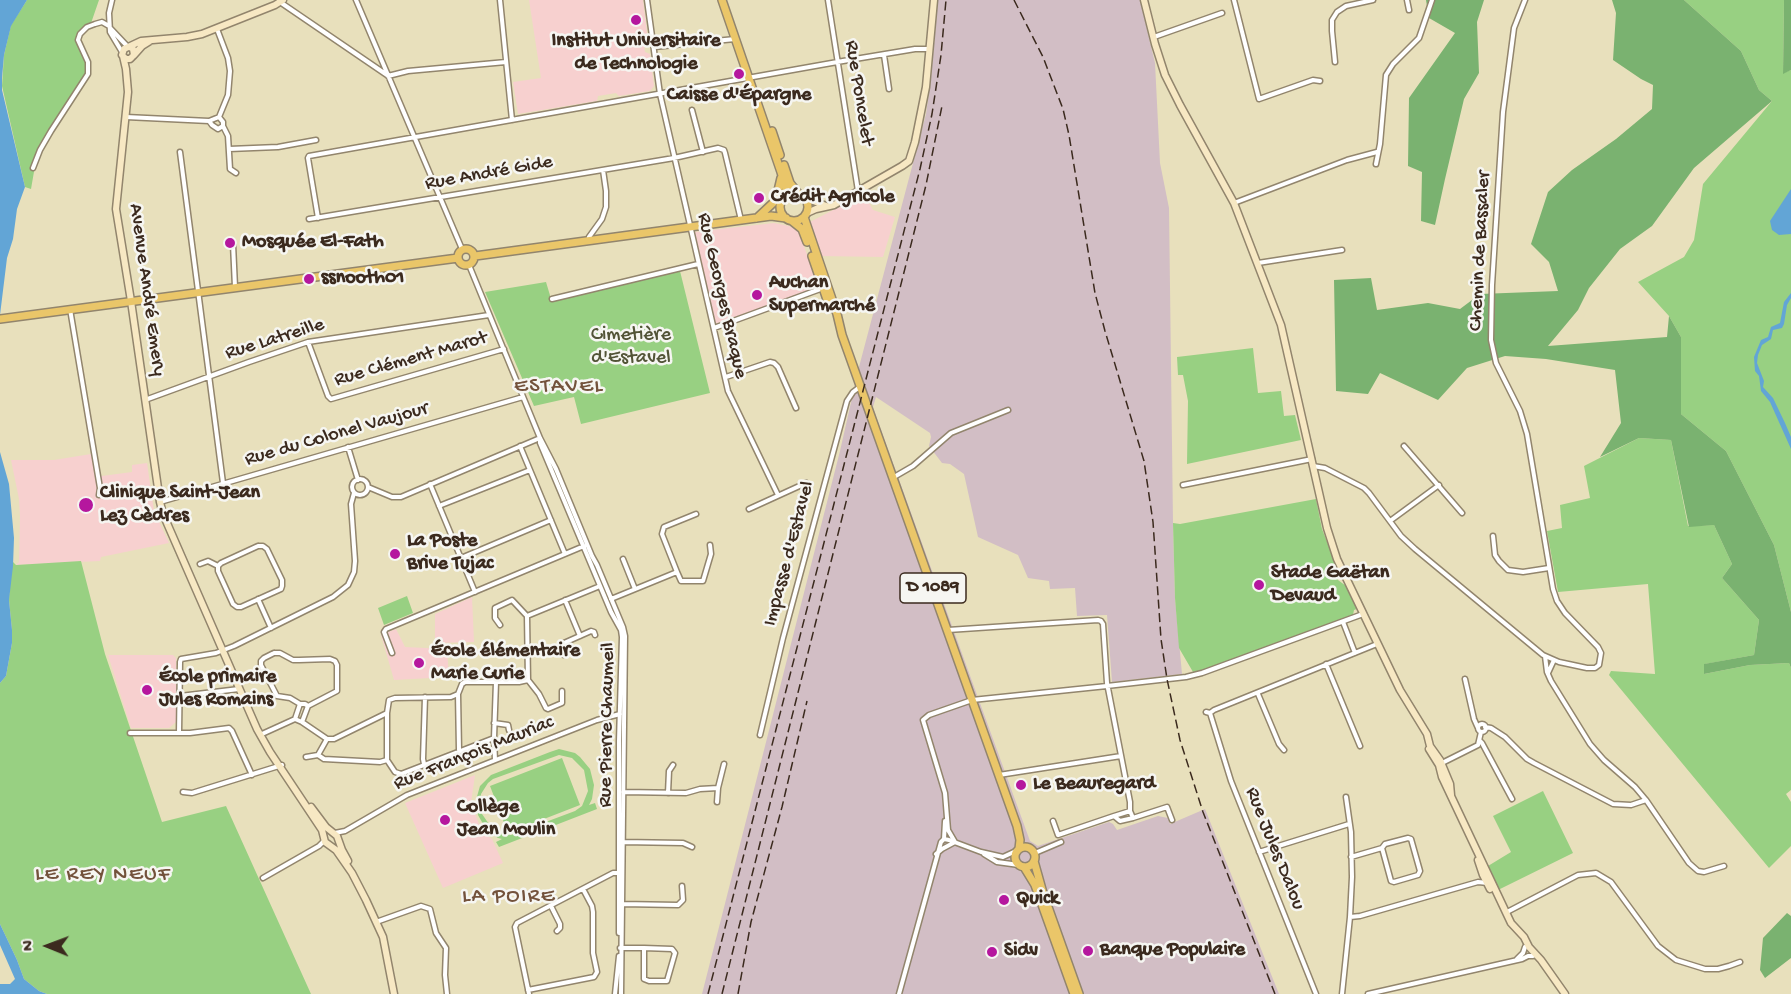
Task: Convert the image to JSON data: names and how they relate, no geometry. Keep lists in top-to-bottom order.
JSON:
{
  "streets": {
    "main road": ["D 1089"],
    "street": [
      "Rue Poncelet",
      "Rue André Gide",
      "Chemin de Bassaler",
      "Avenue André Emery",
      "Rue Georges Braque",
      "Rue Latreille",
      "Rue Clément Marot",
      "Rue du Colonel Vaujour",
      "Impasse d'Estavel",
      "Rue Pierre Chaumeil",
      "Rue François Mauriac",
      "Rue Jules Dalou"
    ]
  },
  "crossings": [
    ["Rue André Gide", "Rue Georges Braque"],
    ["Avenue André Emery", "Rue Latreille"],
    ["Avenue André Emery", "Rue du Colonel Vaujour"],
    ["Rue Latreille", "Rue Clément Marot"],
    ["Rue Latreille", "Rue Pierre Chaumeil"],
    ["Rue Clément Marot", "Rue Pierre Chaumeil"],
    ["Rue du Colonel Vaujour", "Rue Pierre Chaumeil"],
    ["Impasse d'Estavel", "D 1089"],
    ["Rue Pierre Chaumeil", "Rue François Mauriac"]
  ],
  "districts": ["ESTAVEL", "LE REY NEUF", "LA POIRE"],
  "parks": ["Cimetière d'Estavel"],
  "places": [
    "Institut Universitaire de Technologie",
    "Caisse d'Épargne",
    "Crédit Agricole",
    "Mosquée El-Fath",
    "ssnooth01",
    "Auchan Supermarché",
    "Clinique Saint-Jean Lez Cèdres",
    "La Poste Brive Tujac",
    "Stade Gaëtan Devaud",
    "École élémentaire Marie Curie",
    "École primaire Jules Romains",
    "Le Beauregard",
    "Collège Jean Moulin",
    "Quick",
    "Banque Populaire",
    "Sidv"
  ],
  "north": "left"
}
